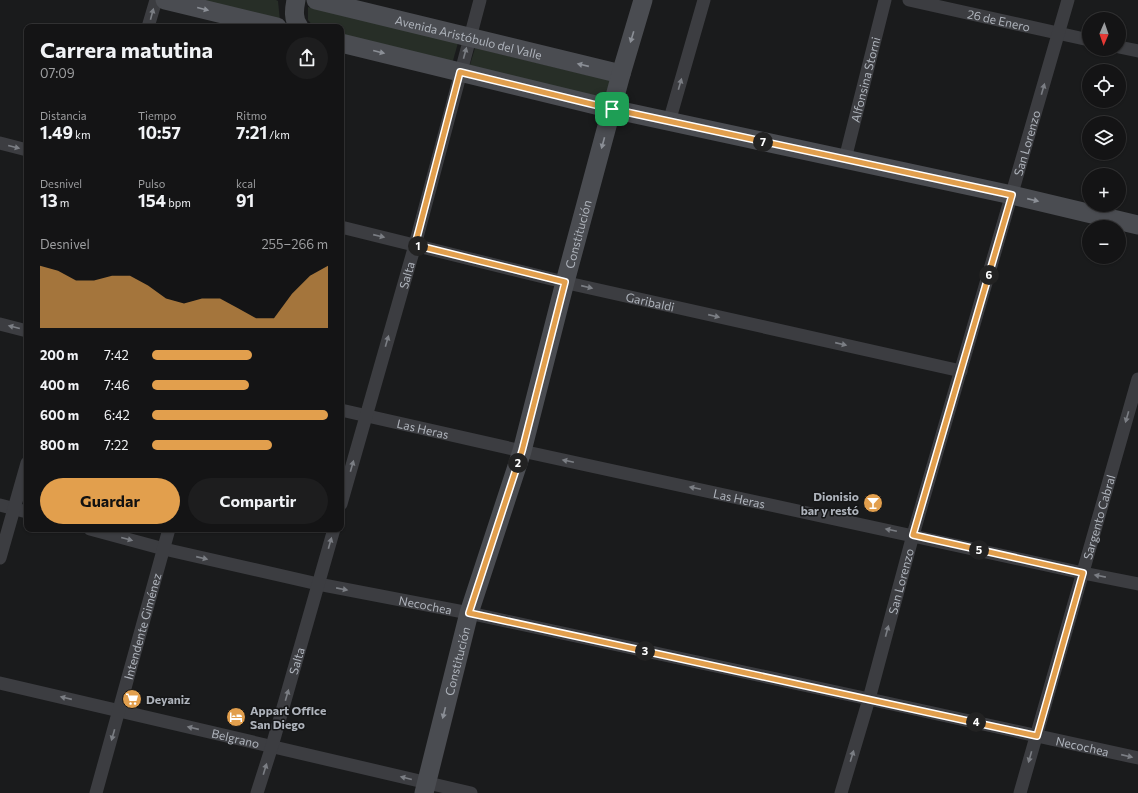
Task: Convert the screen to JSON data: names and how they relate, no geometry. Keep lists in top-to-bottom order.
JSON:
{
  "streets": {
    "street": [
      "26 de Enero",
      "Avenida Aristóbulo del Valle",
      "Alfonsina Storni",
      "San Lorenzo",
      "Constitución",
      "Salta",
      "Garibaldi",
      "Las Heras",
      "Sargento Cabral",
      "Necochea",
      "Intendente Giménez",
      "Belgrano"
    ]
  },
  "crossings": [
    ["26 de Enero", "San Lorenzo"],
    ["Avenida Aristóbulo del Valle", "Constitución"],
    ["Avenida Aristóbulo del Valle", "Salta"],
    ["San Lorenzo", "Garibaldi"],
    ["San Lorenzo", "Las Heras"],
    ["San Lorenzo", "Necochea"],
    ["Constitución", "Garibaldi"],
    ["Constitución", "Las Heras"],
    ["Constitución", "Necochea"],
    ["Constitución", "Belgrano"],
    ["Salta", "Garibaldi"],
    ["Salta", "Las Heras"],
    ["Salta", "Necochea"],
    ["Salta", "Belgrano"],
    ["Las Heras", "Sargento Cabral"],
    ["Sargento Cabral", "Necochea"],
    ["Necochea", "Intendente Giménez"],
    ["Intendente Giménez", "Belgrano"]
  ],
  "one_way": [
    "San Lorenzo",
    "Constitución",
    "Salta",
    "Garibaldi",
    "Las Heras",
    "Sargento Cabral",
    "Necochea",
    "Belgrano"
  ],
  "places": {
    "bar": ["Dionisio bar y restó"],
    "supermarket": ["Deyaniz"],
    "hotel": ["Appart Office San Diego"]
  },
  "north": "bottom",
  "page": {
    "map_buttons": ["+", "−"],
    "heading": ["Carrera matutina", "07:09"],
    "stats": [
      ["Distancia", "1.49 km"],
      ["Tiempo", "10:57"],
      ["Ritmo", "7:21 /km"],
      ["Desnivel", "13 m"],
      ["Pulso", "154 bpm"],
      ["kcal", "91"]
    ],
    "pins": [
      "7",
      "1",
      "6",
      "2",
      "5",
      "3",
      "4"
    ],
    "chart": ["Desnivel", "255–266 m"],
    "list": [
      {
        "name": "200 m",
        "note": "7:42"
      },
      {
        "name": "400 m",
        "note": "7:46"
      },
      {
        "name": "600 m",
        "note": "6:42"
      },
      {
        "name": "800 m",
        "note": "7:22"
      }
    ],
    "buttons": ["Guardar", "Compartir"]
  }
}
